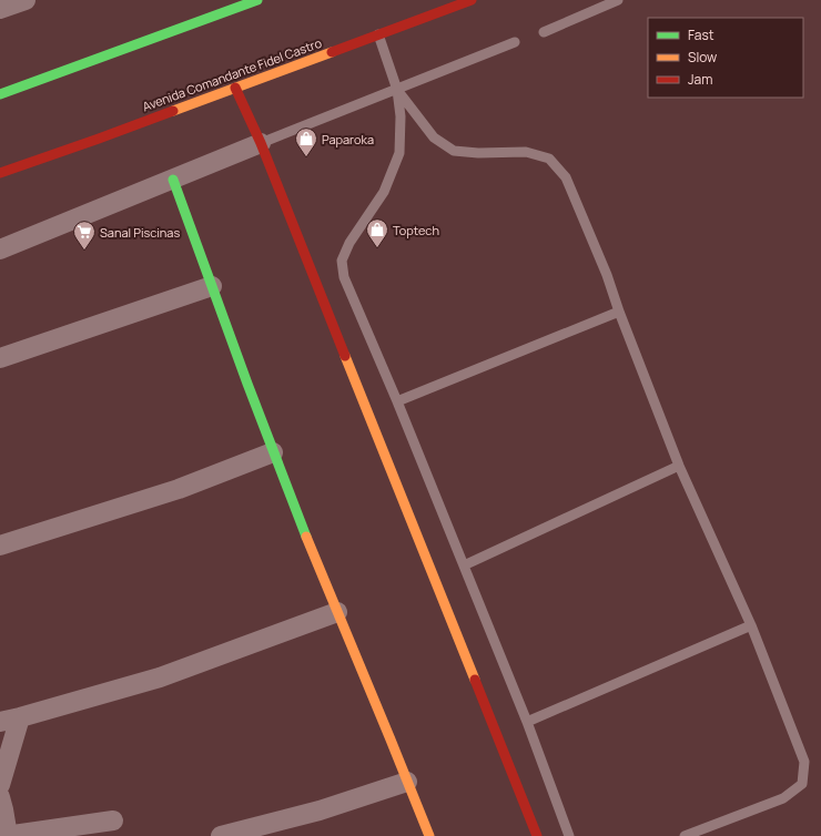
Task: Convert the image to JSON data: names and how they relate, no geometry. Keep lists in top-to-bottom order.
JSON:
{
  "streets": {
    "main road": ["Avenida Comandante Fidel Castro"]
  },
  "places": {
    "shop": ["Paparoka", "Toptech"],
    "supermarket": ["Sanal Piscinas"]
  },
  "legend": ["Fast", "Slow", "Jam"]
}
